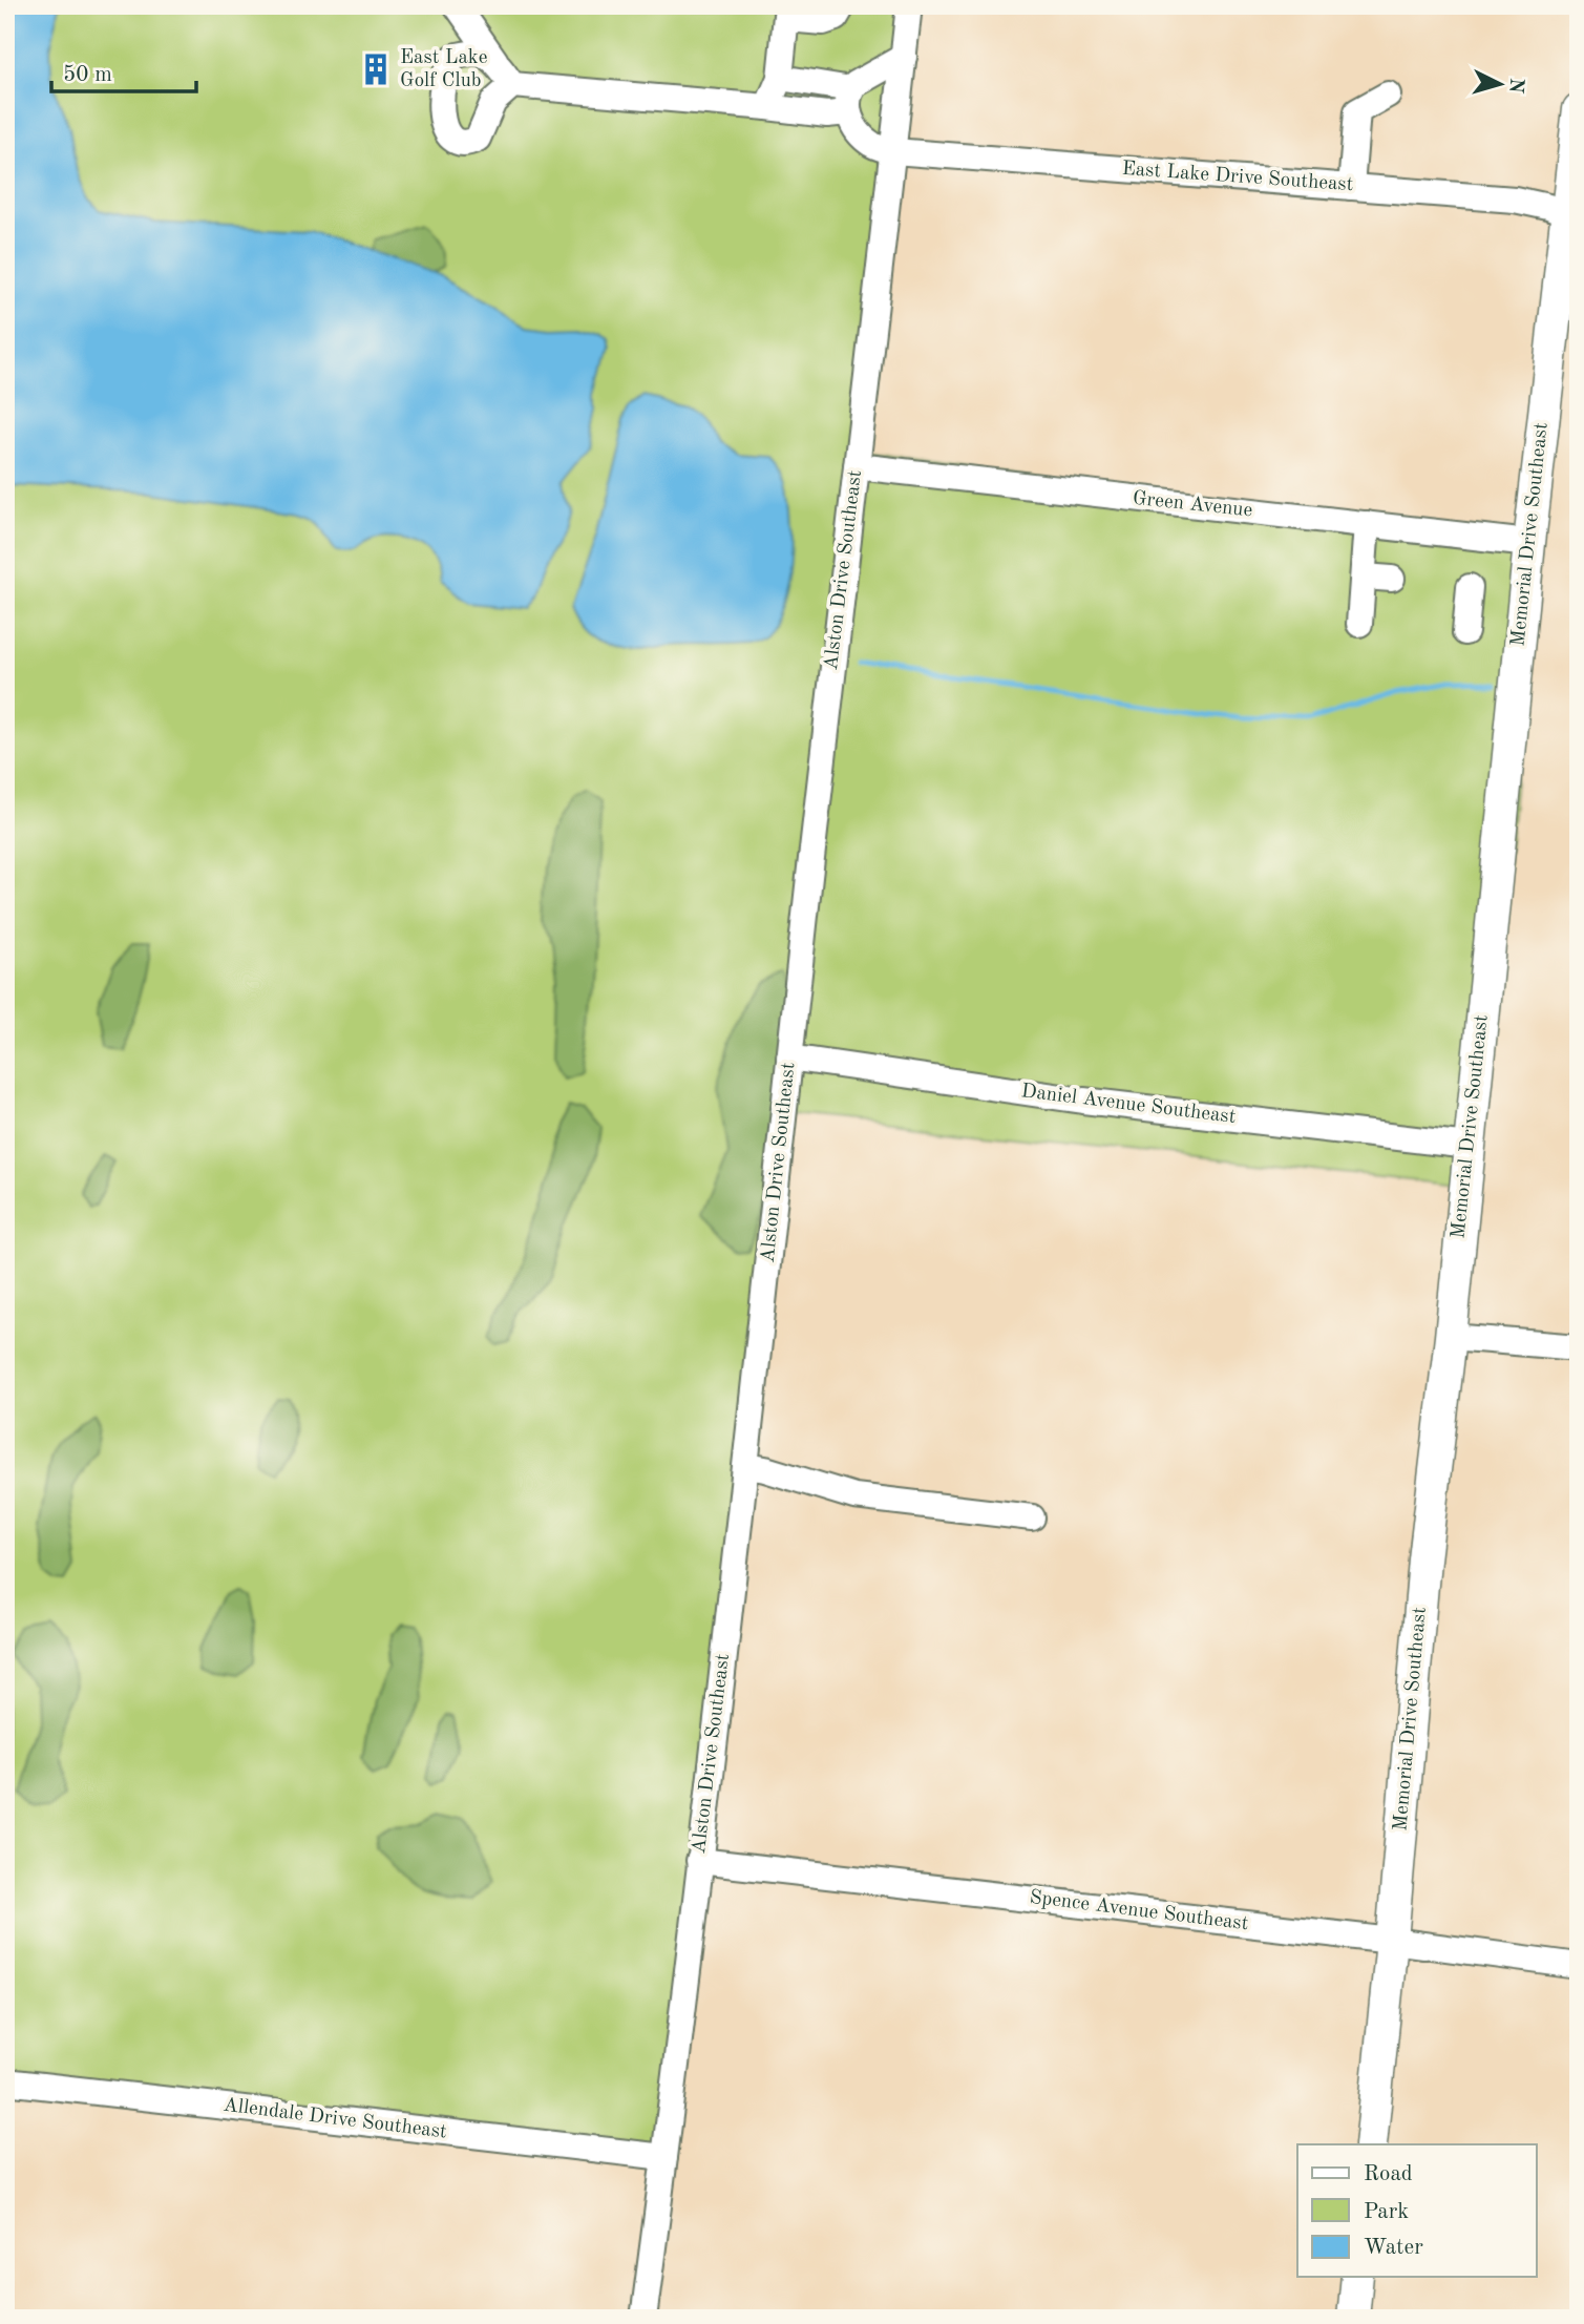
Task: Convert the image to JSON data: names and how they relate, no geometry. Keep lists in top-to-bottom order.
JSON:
{
  "streets": {
    "main road": ["Memorial Drive Southeast"],
    "street": [
      "East Lake Drive Southeast",
      "Green Avenue",
      "Alston Drive Southeast",
      "Daniel Avenue Southeast",
      "Spence Avenue Southeast",
      "Allendale Drive Southeast"
    ]
  },
  "crossings": [
    ["East Lake Drive Southeast", "Memorial Drive Southeast"],
    ["East Lake Drive Southeast", "Alston Drive Southeast"],
    ["Green Avenue", "Memorial Drive Southeast"],
    ["Green Avenue", "Alston Drive Southeast"],
    ["Memorial Drive Southeast", "Daniel Avenue Southeast"],
    ["Memorial Drive Southeast", "Spence Avenue Southeast"],
    ["Alston Drive Southeast", "Daniel Avenue Southeast"],
    ["Alston Drive Southeast", "Spence Avenue Southeast"],
    ["Alston Drive Southeast", "Allendale Drive Southeast"]
  ],
  "places": {
    "building": ["East Lake Golf Club"]
  },
  "legend": ["Road", "Park", "Water"],
  "scale_bar": "50 m",
  "north": "right"
}
